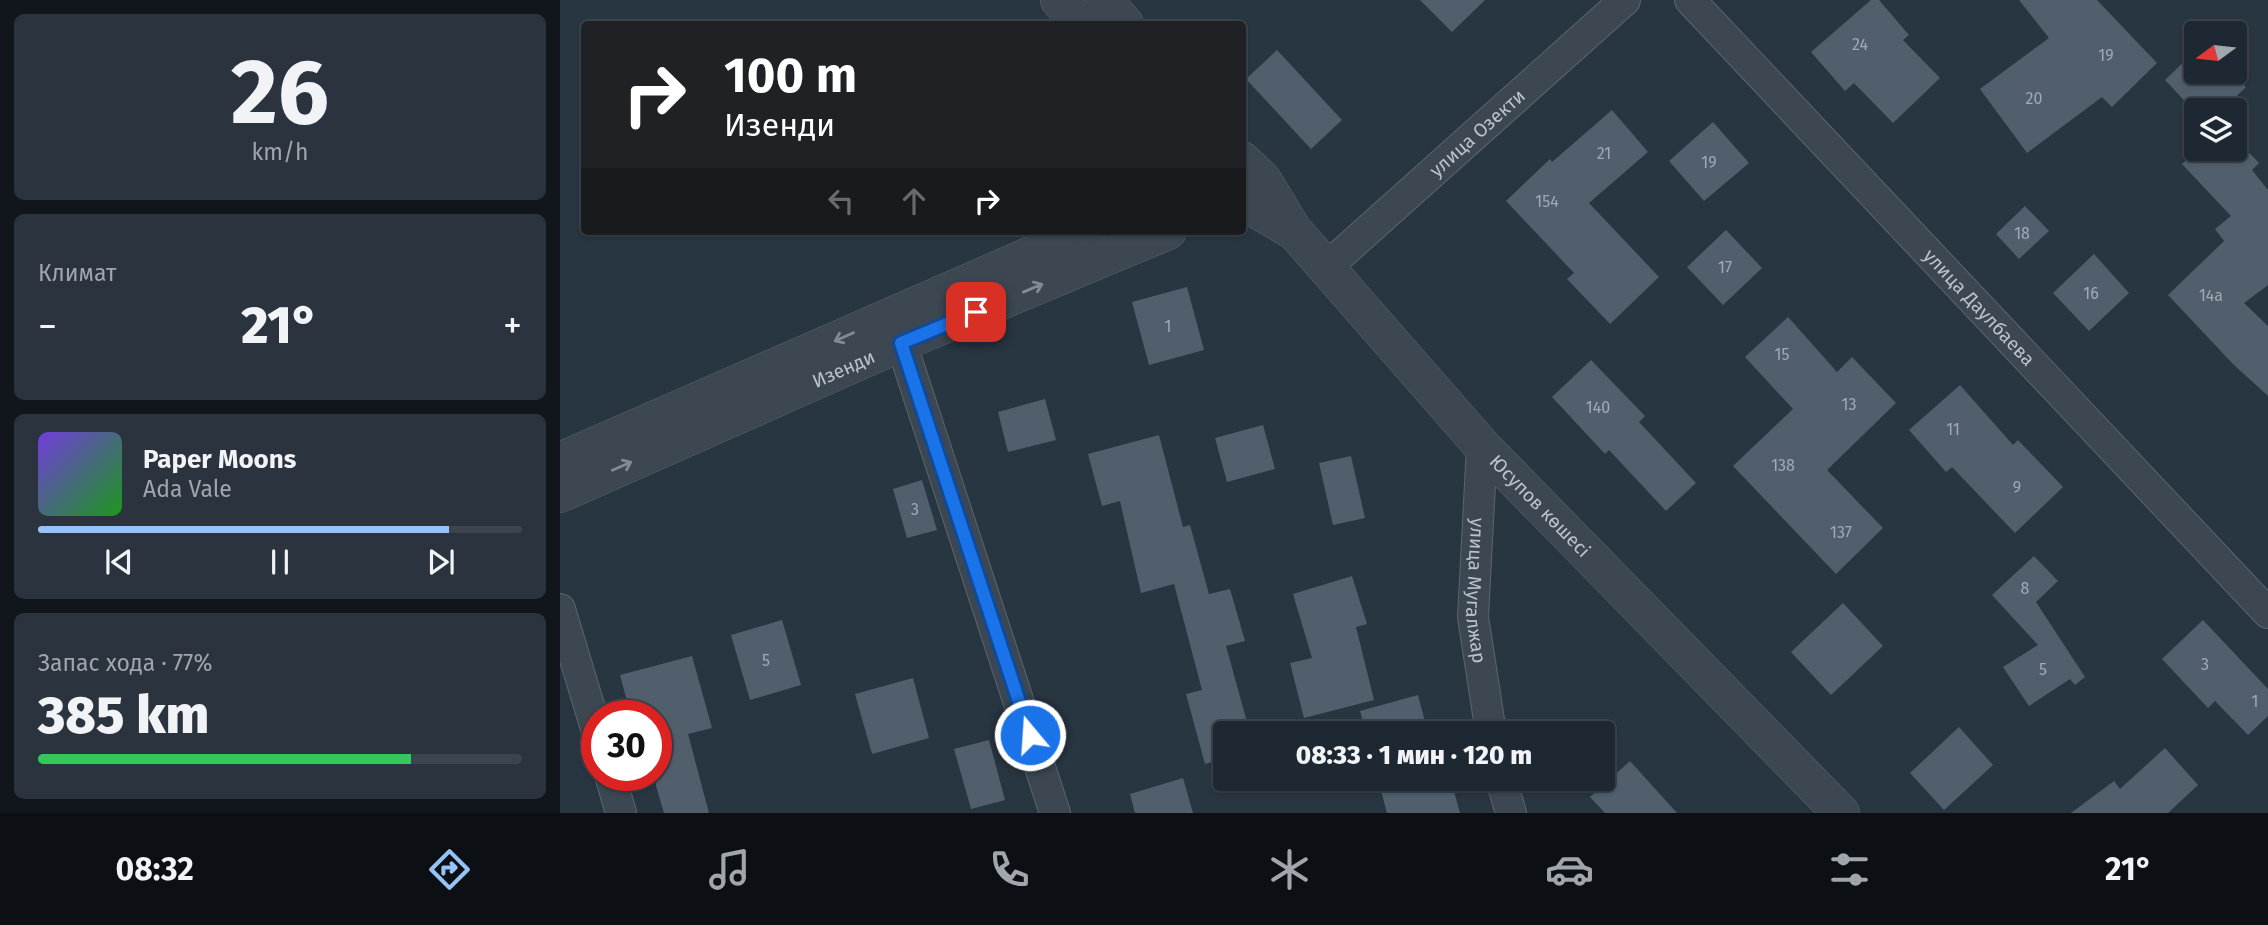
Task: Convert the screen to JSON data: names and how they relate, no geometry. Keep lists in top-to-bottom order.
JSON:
{
  "streets": {
    "street": [
      "улица Озекти",
      "улица Даулбаева",
      "Изенди",
      "Юсупов көшесі",
      "улица Мугалжар"
    ]
  },
  "crossings": [
    ["улица Озекти", "Юсупов көшесі"],
    ["Юсупов көшесі", "улица Мугалжар"]
  ],
  "house_numbers": [
    "24",
    "19",
    "20",
    "21",
    "19",
    "154",
    "18",
    "17",
    "16",
    "14а",
    "1",
    "15",
    "13",
    "140",
    "11",
    "138",
    "9",
    "3",
    "137",
    "8",
    "5",
    "3",
    "5",
    "1"
  ],
  "north": "left",
  "page": {
    "tile": [
      ["26", "km/h"],
      "Климат",
      ["Запас хода · 77%", "385 km"]
    ],
    "turn": ["100 m", "Изенди"],
    "heat": ["−", "21°", "+"],
    "song": ["Paper Moons", "Ada Vale"],
    "limit": "30",
    "trip": "08:33 · 1 мин · 120 m",
    "tabs": ["08:32", "21°"]
  }
}
